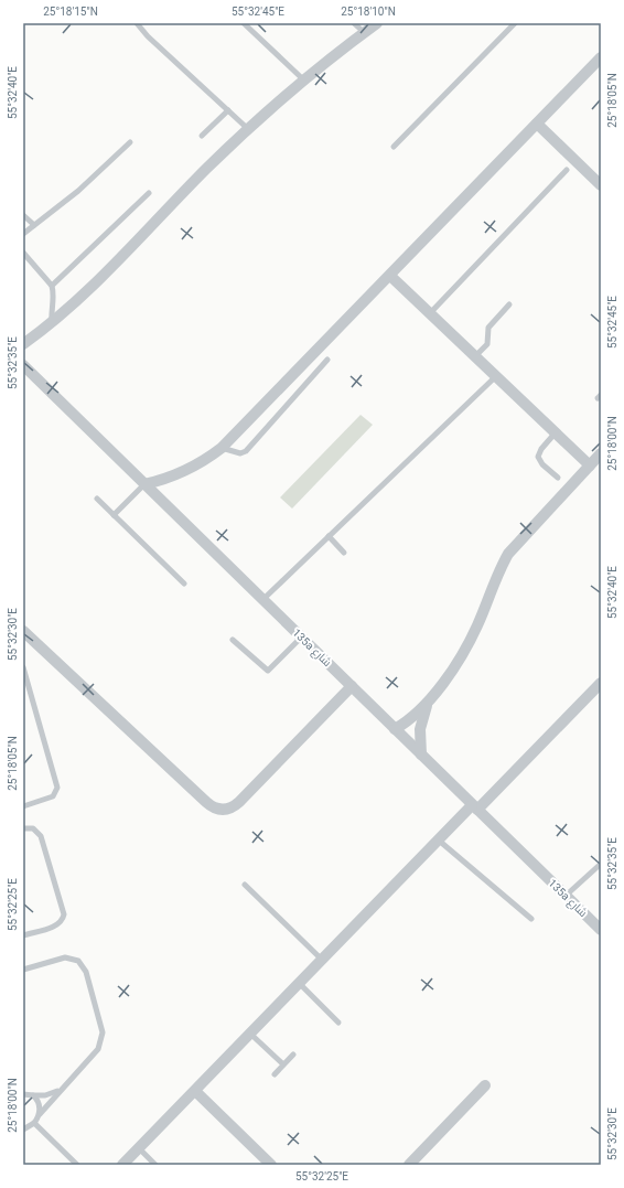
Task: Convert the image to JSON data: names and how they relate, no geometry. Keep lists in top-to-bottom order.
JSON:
{
  "streets": {
    "street": ["135a شارع"]
  },
  "coordinates": [
    "25°18'15\"N",
    "55°32'45\"E",
    "25°18'10\"N",
    "55°32'40\"E",
    "25°18'05\"N",
    "55°32'35\"E",
    "25°18'00\"N",
    "55°32'30\"E",
    "55°32'25\"E"
  ]
}
